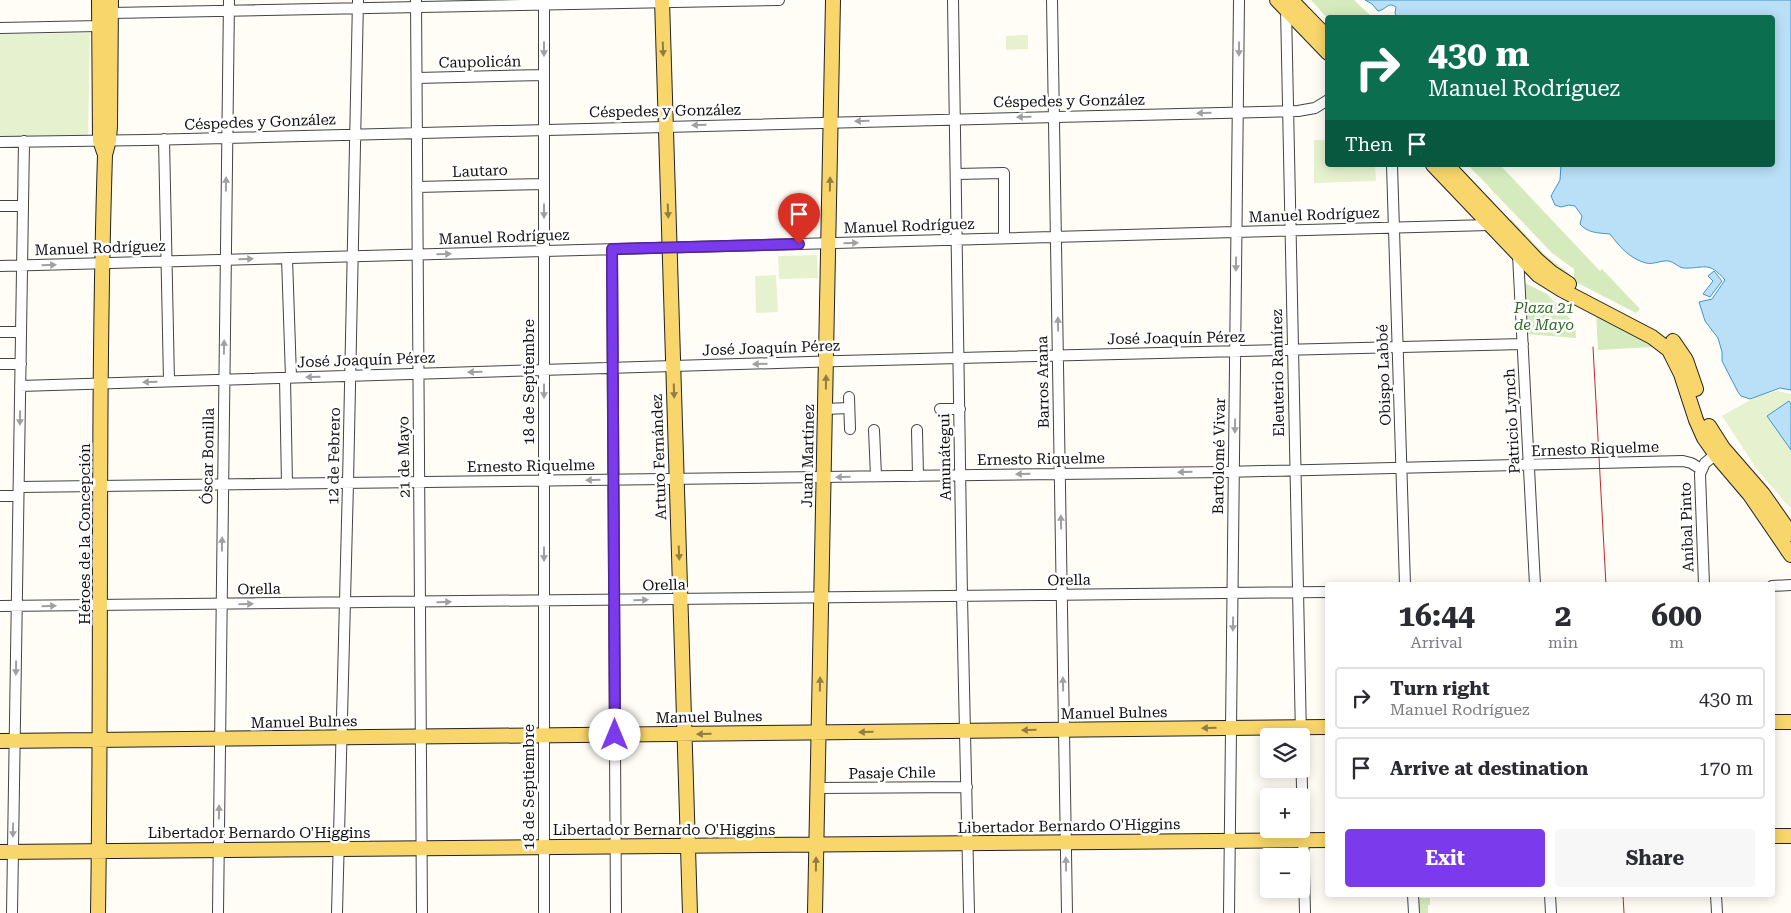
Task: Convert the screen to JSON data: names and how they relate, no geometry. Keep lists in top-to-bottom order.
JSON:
{
  "streets": {
    "main road": [
      "Juan Martínez",
      "Arturo Fernández",
      "Héroes de la Concepción",
      "Manuel Bulnes",
      "Libertador Bernardo O'Higgins"
    ],
    "street": [
      "Caupolicán",
      "Céspedes y González",
      "Lautaro",
      "Manuel Rodríguez",
      "José Joaquín Pérez",
      "Eleuterio Ramírez",
      "Obispo Labbé",
      "18 de Septiembre",
      "Barros Arana",
      "Patricio Lynch",
      "Ernesto Riquelme",
      "Óscar Bonilla",
      "12 de Febrero",
      "Bartolomé Vivar",
      "21 de Mayo",
      "Amunátegui",
      "Aníbal Pinto",
      "Orella",
      "Pasaje Chile"
    ]
  },
  "crossings": [
    ["Caupolicán", "18 de Septiembre"],
    ["Caupolicán", "21 de Mayo"],
    ["Céspedes y González", "Eleuterio Ramírez"],
    ["Céspedes y González", "18 de Septiembre"],
    ["Céspedes y González", "Barros Arana"],
    ["Céspedes y González", "Óscar Bonilla"],
    ["Céspedes y González", "12 de Febrero"],
    ["Céspedes y González", "Juan Martínez"],
    ["Céspedes y González", "Bartolomé Vivar"],
    ["Céspedes y González", "21 de Mayo"],
    ["Céspedes y González", "Arturo Fernández"],
    ["Céspedes y González", "Amunátegui"],
    ["Céspedes y González", "Héroes de la Concepción"],
    ["Lautaro", "18 de Septiembre"],
    ["Lautaro", "21 de Mayo"],
    ["Manuel Rodríguez", "Eleuterio Ramírez"],
    ["Manuel Rodríguez", "Obispo Labbé"],
    ["Manuel Rodríguez", "18 de Septiembre"],
    ["Manuel Rodríguez", "Barros Arana"],
    ["Manuel Rodríguez", "Óscar Bonilla"],
    ["Manuel Rodríguez", "12 de Febrero"],
    ["Manuel Rodríguez", "Juan Martínez"],
    ["Manuel Rodríguez", "Bartolomé Vivar"],
    ["Manuel Rodríguez", "21 de Mayo"],
    ["Manuel Rodríguez", "Arturo Fernández"],
    ["Manuel Rodríguez", "Amunátegui"],
    ["Manuel Rodríguez", "Héroes de la Concepción"],
    ["José Joaquín Pérez", "Eleuterio Ramírez"],
    ["José Joaquín Pérez", "Obispo Labbé"],
    ["José Joaquín Pérez", "18 de Septiembre"],
    ["José Joaquín Pérez", "Barros Arana"],
    ["José Joaquín Pérez", "Patricio Lynch"],
    ["José Joaquín Pérez", "Óscar Bonilla"],
    ["José Joaquín Pérez", "12 de Febrero"],
    ["José Joaquín Pérez", "Juan Martínez"],
    ["José Joaquín Pérez", "Bartolomé Vivar"],
    ["José Joaquín Pérez", "21 de Mayo"],
    ["José Joaquín Pérez", "Arturo Fernández"],
    ["José Joaquín Pérez", "Amunátegui"],
    ["José Joaquín Pérez", "Héroes de la Concepción"],
    ["Eleuterio Ramírez", "Ernesto Riquelme"],
    ["Eleuterio Ramírez", "Orella"],
    ["Obispo Labbé", "Ernesto Riquelme"],
    ["18 de Septiembre", "Ernesto Riquelme"],
    ["18 de Septiembre", "Orella"],
    ["18 de Septiembre", "Manuel Bulnes"],
    ["18 de Septiembre", "Libertador Bernardo O'Higgins"],
    ["Barros Arana", "Ernesto Riquelme"],
    ["Barros Arana", "Orella"],
    ["Barros Arana", "Manuel Bulnes"],
    ["Barros Arana", "Libertador Bernardo O'Higgins"],
    ["Patricio Lynch", "Ernesto Riquelme"],
    ["Ernesto Riquelme", "Óscar Bonilla"],
    ["Ernesto Riquelme", "12 de Febrero"],
    ["Ernesto Riquelme", "Juan Martínez"],
    ["Ernesto Riquelme", "Bartolomé Vivar"],
    ["Ernesto Riquelme", "21 de Mayo"],
    ["Ernesto Riquelme", "Arturo Fernández"],
    ["Ernesto Riquelme", "Amunátegui"],
    ["Ernesto Riquelme", "Aníbal Pinto"],
    ["Ernesto Riquelme", "Héroes de la Concepción"],
    ["Óscar Bonilla", "Orella"],
    ["Óscar Bonilla", "Manuel Bulnes"],
    ["Óscar Bonilla", "Libertador Bernardo O'Higgins"],
    ["12 de Febrero", "Orella"],
    ["12 de Febrero", "Manuel Bulnes"],
    ["12 de Febrero", "Libertador Bernardo O'Higgins"],
    ["Juan Martínez", "Orella"],
    ["Juan Martínez", "Manuel Bulnes"],
    ["Juan Martínez", "Pasaje Chile"],
    ["Juan Martínez", "Libertador Bernardo O'Higgins"],
    ["Bartolomé Vivar", "Orella"],
    ["Bartolomé Vivar", "Manuel Bulnes"],
    ["Bartolomé Vivar", "Libertador Bernardo O'Higgins"],
    ["21 de Mayo", "Orella"],
    ["21 de Mayo", "Manuel Bulnes"],
    ["21 de Mayo", "Libertador Bernardo O'Higgins"],
    ["Arturo Fernández", "Orella"],
    ["Arturo Fernández", "Manuel Bulnes"],
    ["Arturo Fernández", "Libertador Bernardo O'Higgins"],
    ["Amunátegui", "Orella"],
    ["Amunátegui", "Manuel Bulnes"],
    ["Amunátegui", "Pasaje Chile"],
    ["Amunátegui", "Libertador Bernardo O'Higgins"],
    ["Héroes de la Concepción", "Orella"],
    ["Héroes de la Concepción", "Manuel Bulnes"],
    ["Héroes de la Concepción", "Libertador Bernardo O'Higgins"]
  ],
  "one_way": [
    "Céspedes y González",
    "Barros Arana",
    "Juan Martínez",
    "Bartolomé Vivar",
    "Arturo Fernández",
    "Manuel Bulnes"
  ],
  "parks": ["Plaza 21 de Mayo"],
  "page": {
    "turn": ["430 m", "Manuel Rodríguez"],
    "then": "Then",
    "eta": [
      "16:44",
      "Arrival",
      "2",
      "min",
      "600",
      "m"
    ],
    "list": [
      {
        "name": "Turn right",
        "note": "Manuel Rodríguez",
        "value": "430 m"
      },
      {
        "name": "Arrive at destination",
        "value": "170 m"
      }
    ],
    "map_buttons": ["+", "−"],
    "buttons": ["Exit", "Share"]
  }
}
